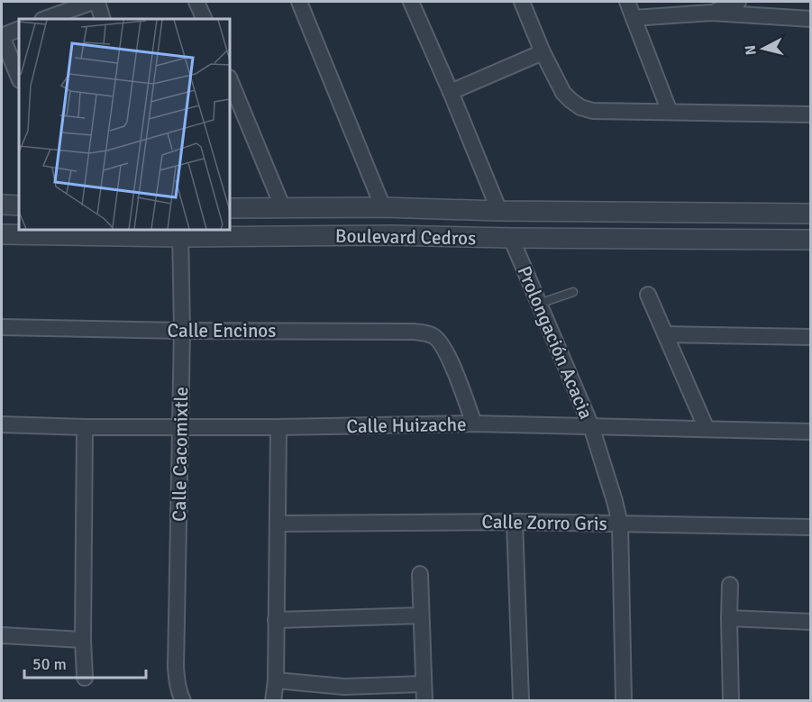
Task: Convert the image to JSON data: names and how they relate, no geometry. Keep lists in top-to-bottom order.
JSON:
{
  "streets": {
    "street": [
      "Boulevard Cedros",
      "Calle Encinos",
      "Prolongación Acacia",
      "Calle Huizache",
      "Calle Cacomixtle",
      "Calle Zorro Gris"
    ]
  },
  "crossings": [
    ["Boulevard Cedros", "Prolongación Acacia"],
    ["Boulevard Cedros", "Calle Cacomixtle"],
    ["Calle Encinos", "Calle Huizache"],
    ["Calle Encinos", "Calle Cacomixtle"],
    ["Prolongación Acacia", "Calle Huizache"],
    ["Prolongación Acacia", "Calle Zorro Gris"],
    ["Calle Huizache", "Calle Cacomixtle"]
  ],
  "scale_bar": "50 m",
  "north": "left"
}
